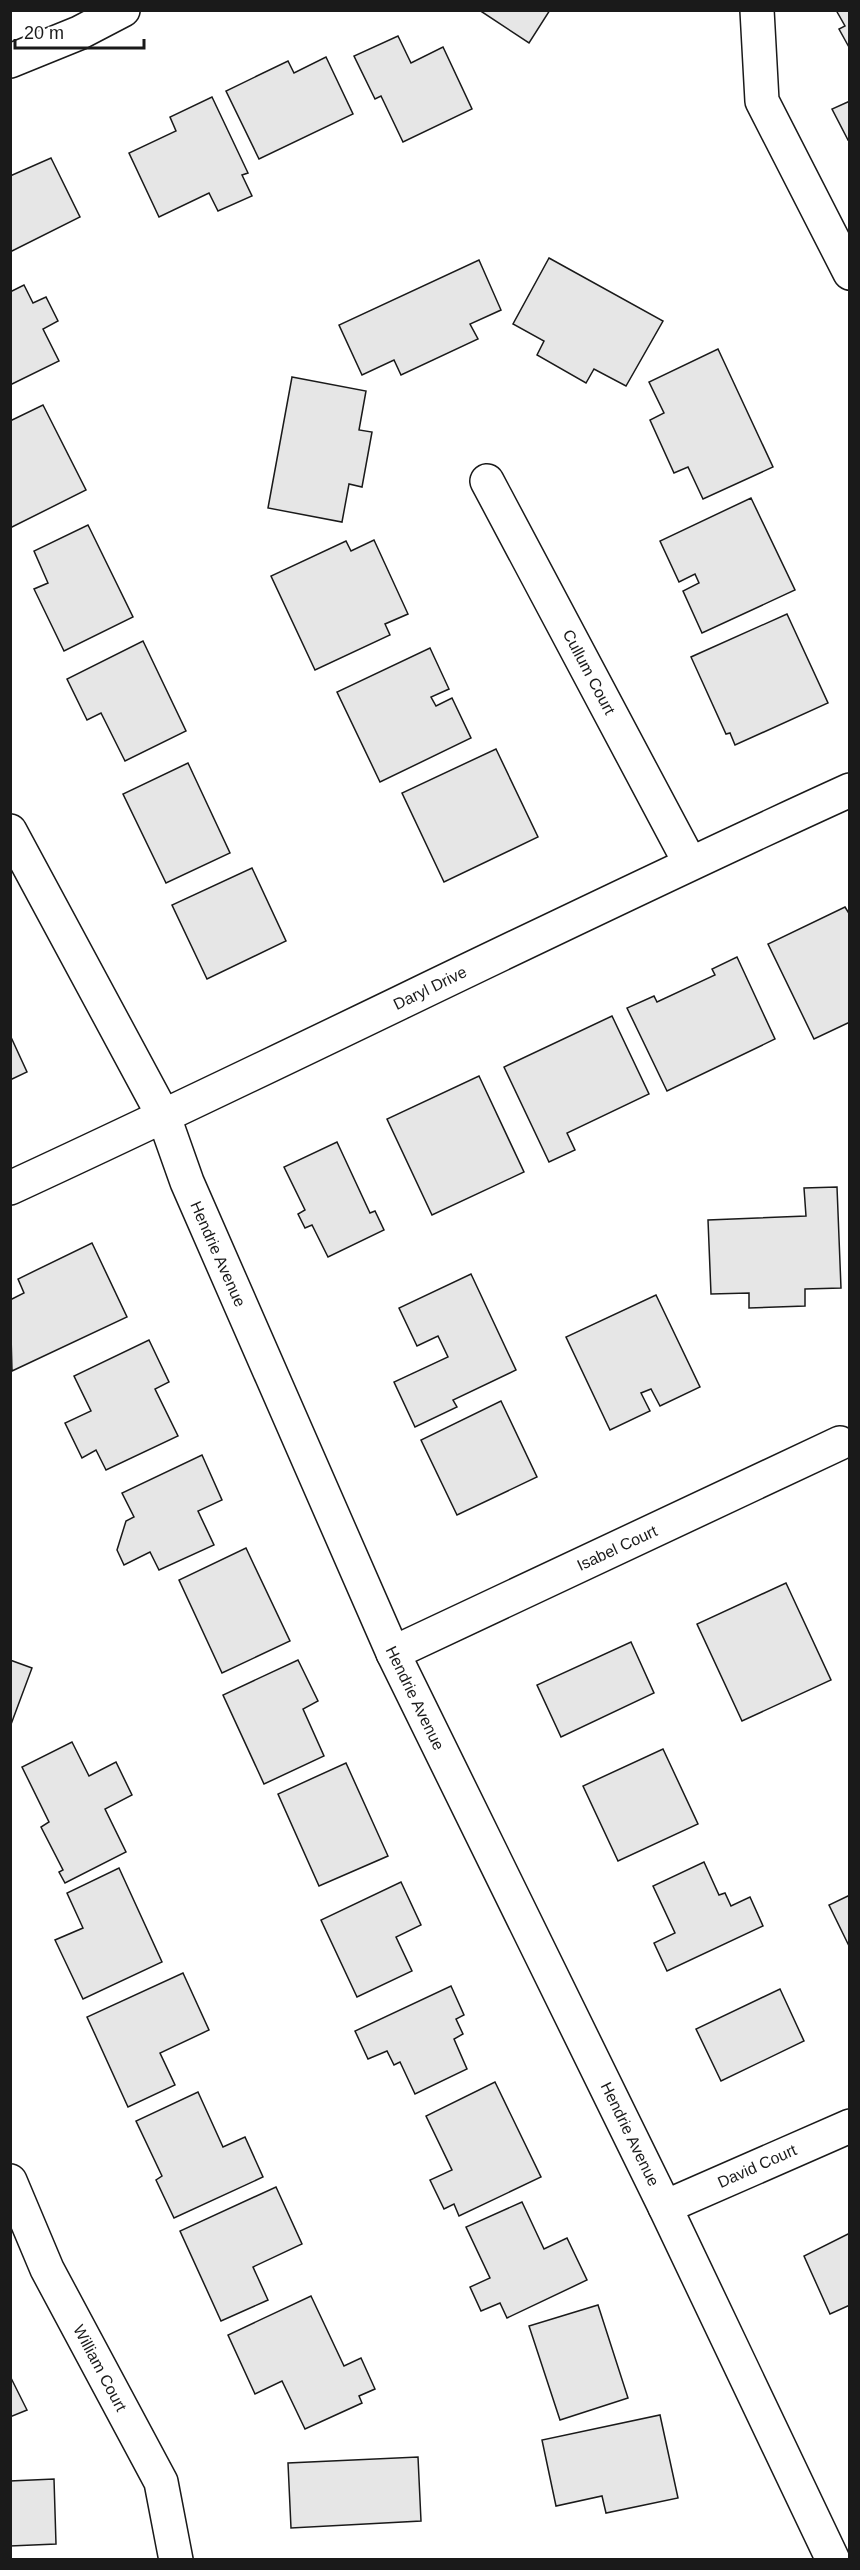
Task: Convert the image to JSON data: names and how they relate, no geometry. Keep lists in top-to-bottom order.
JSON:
{
  "streets": {
    "street": [
      "Cullum Court",
      "Daryl Drive",
      "Hendrie Avenue",
      "Isabel Court",
      "David Court",
      "William Court"
    ]
  },
  "crossings": [
    ["Cullum Court", "Daryl Drive"],
    ["Daryl Drive", "Hendrie Avenue"],
    ["Hendrie Avenue", "Isabel Court"],
    ["Hendrie Avenue", "David Court"]
  ],
  "scale_bar": "20 m"
}
